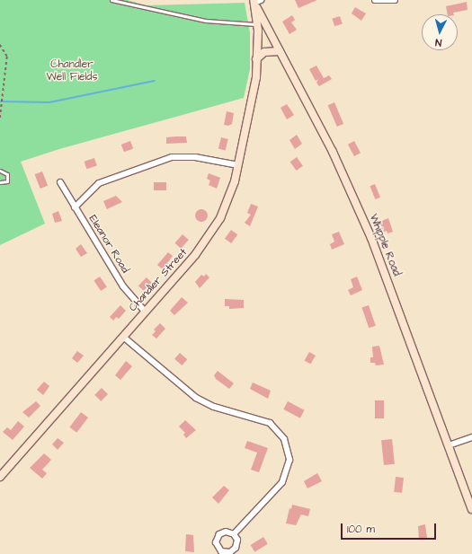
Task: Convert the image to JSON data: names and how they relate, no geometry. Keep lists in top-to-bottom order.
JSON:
{
  "streets": {
    "main road": ["Whipple Road", "Chandler Street"],
    "street": ["Eleanor Road"]
  },
  "crossings": [
    ["Eleanor Road", "Chandler Street"],
    ["Whipple Road", "Chandler Street"]
  ],
  "parks": ["Chandler Well Fields"],
  "scale_bar": "100 m",
  "north": "bottom"
}
